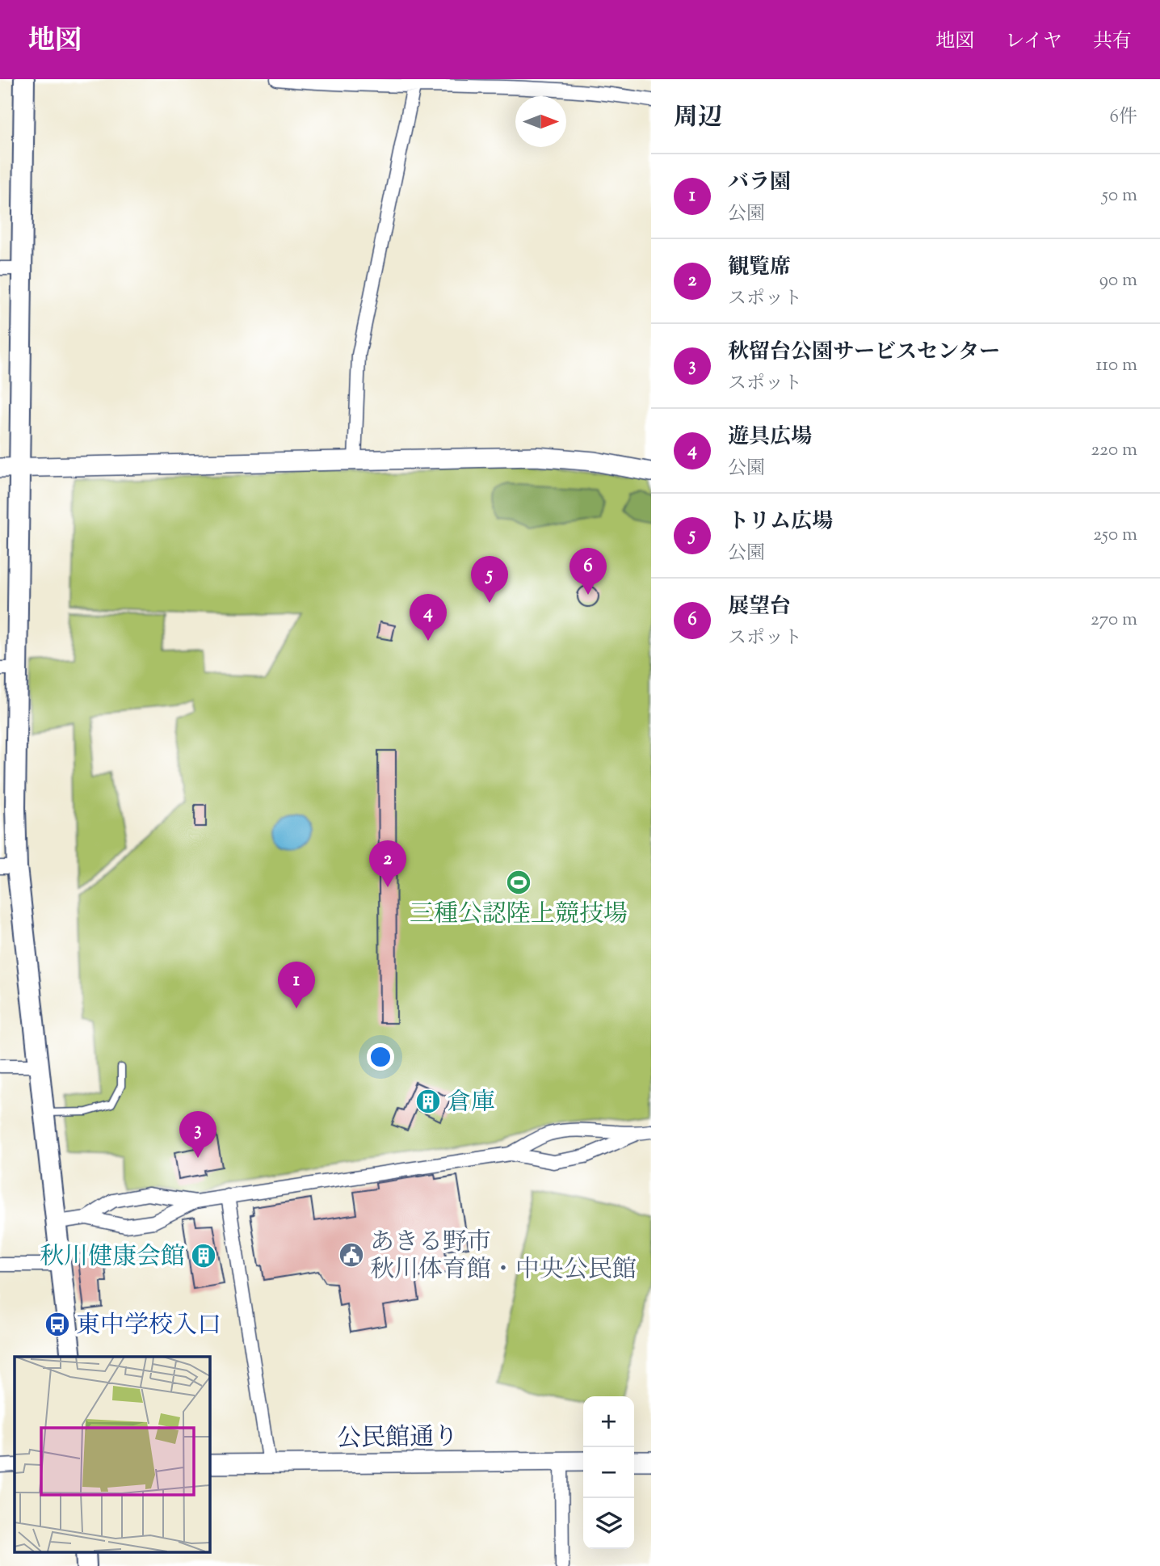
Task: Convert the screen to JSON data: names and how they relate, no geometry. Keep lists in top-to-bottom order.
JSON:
{
  "streets": {
    "street": ["公民館通り"]
  },
  "places": {
    "sports": ["三種公認陸上競技場"],
    "building": ["倉庫", "秋川健康会館"],
    "public building": ["あきる野市 秋川体育館・中央公民館"],
    "bus stop": ["東中学校入口"]
  },
  "north": "right",
  "page": {
    "header": "地図",
    "nav": ["地図", "レイヤ", "共有"],
    "heading": ["周辺", "6件"],
    "list": [
      {
        "mark": "1",
        "name": "バラ園",
        "note": "公園",
        "value": "50 m"
      },
      {
        "mark": "2",
        "name": "観覧席",
        "note": "スポット",
        "value": "90 m"
      },
      {
        "mark": "3",
        "name": "秋留台公園サービスセンター",
        "note": "スポット",
        "value": "110 m"
      },
      {
        "mark": "4",
        "name": "遊具広場",
        "note": "公園",
        "value": "220 m"
      },
      {
        "mark": "5",
        "name": "トリム広場",
        "note": "公園",
        "value": "250 m"
      },
      {
        "mark": "6",
        "name": "展望台",
        "note": "スポット",
        "value": "270 m"
      }
    ],
    "pins": [
      "6",
      "5",
      "4",
      "2",
      "1",
      "3"
    ],
    "map_buttons": ["+", "−"]
  }
}
